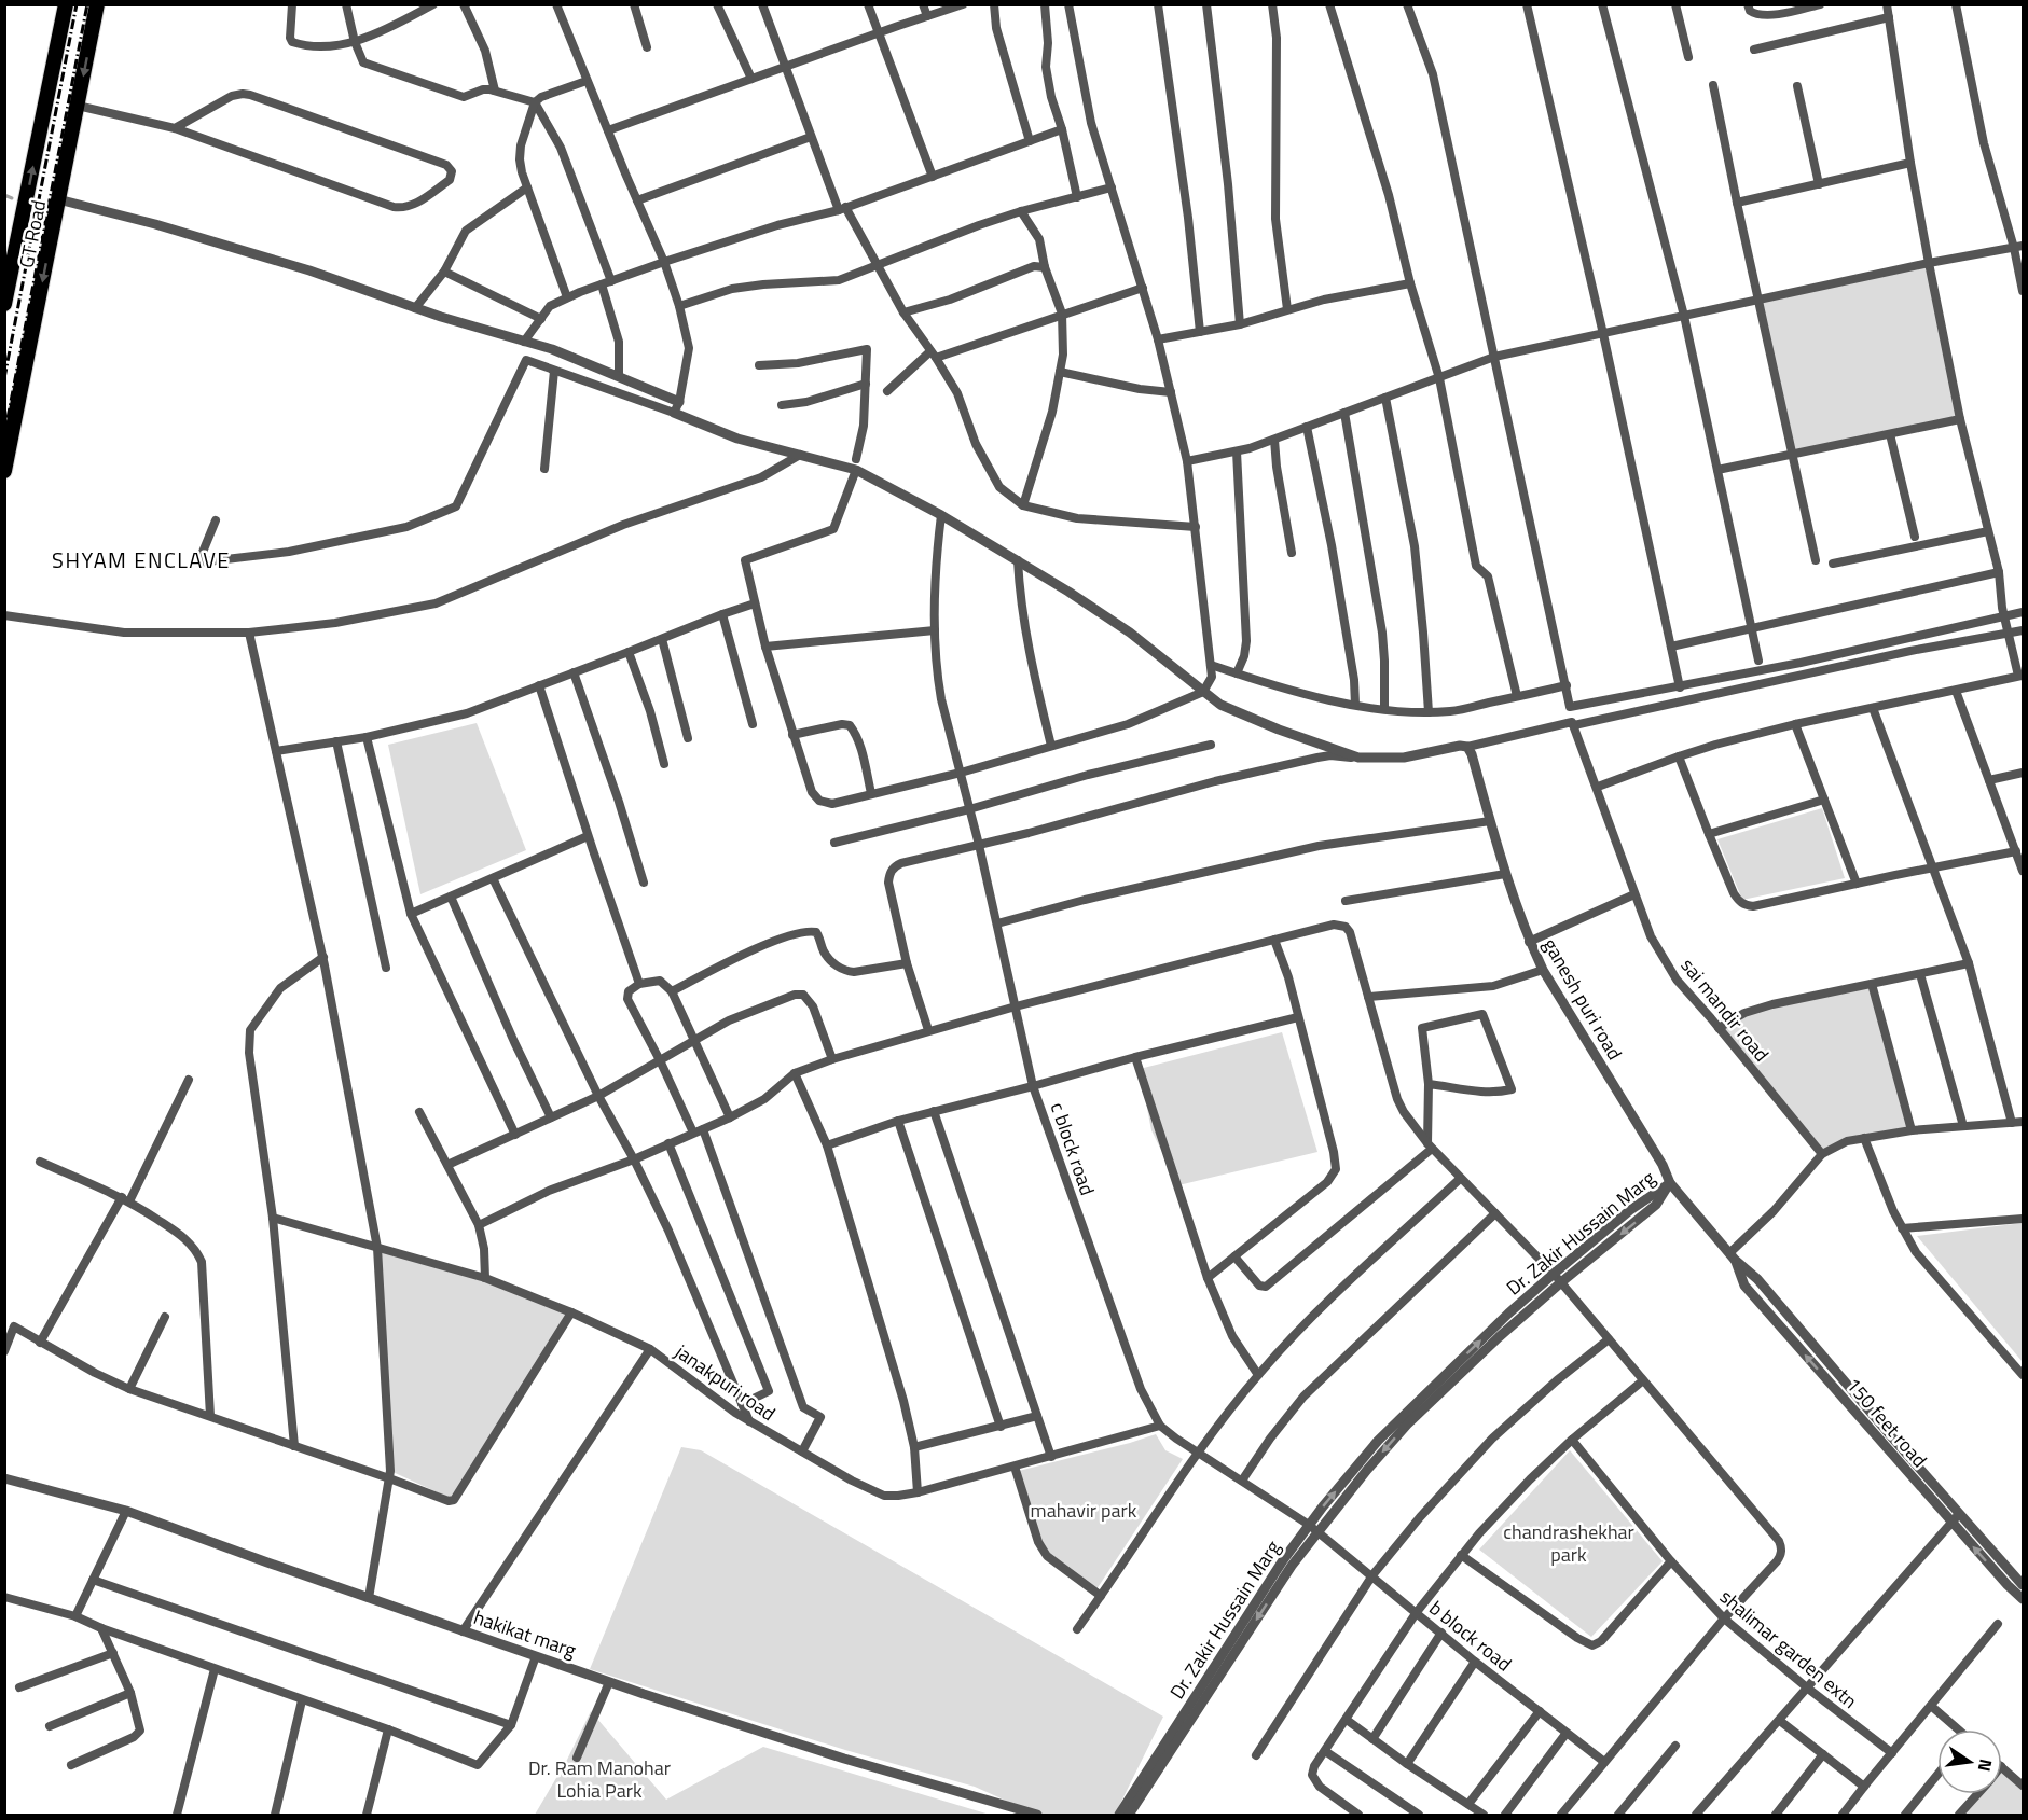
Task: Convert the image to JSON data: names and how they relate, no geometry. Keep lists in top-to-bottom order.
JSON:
{
  "streets": {
    "highway": ["GT Road"],
    "street": [
      "ganesh puri road",
      "sai mandir road",
      "c block road",
      "Dr. Zakir Hussain Marg",
      "janakpuri road",
      "150 feet road",
      "hakikat marg",
      "b block road",
      "shalimar garden extn"
    ]
  },
  "crossings": [
    ["ganesh puri road", "Dr. Zakir Hussain Marg"],
    ["ganesh puri road", "150 feet road"],
    ["c block road", "Dr. Zakir Hussain Marg"],
    ["c block road", "janakpuri road"],
    ["c block road", "b block road"],
    ["Dr. Zakir Hussain Marg", "150 feet road"],
    ["Dr. Zakir Hussain Marg", "b block road"]
  ],
  "districts": ["SHYAM ENCLAVE"],
  "parks": ["mahavir park", "chandrashekhar park", "Dr. Ram Manohar Lohia Park"],
  "north": "right"
}
